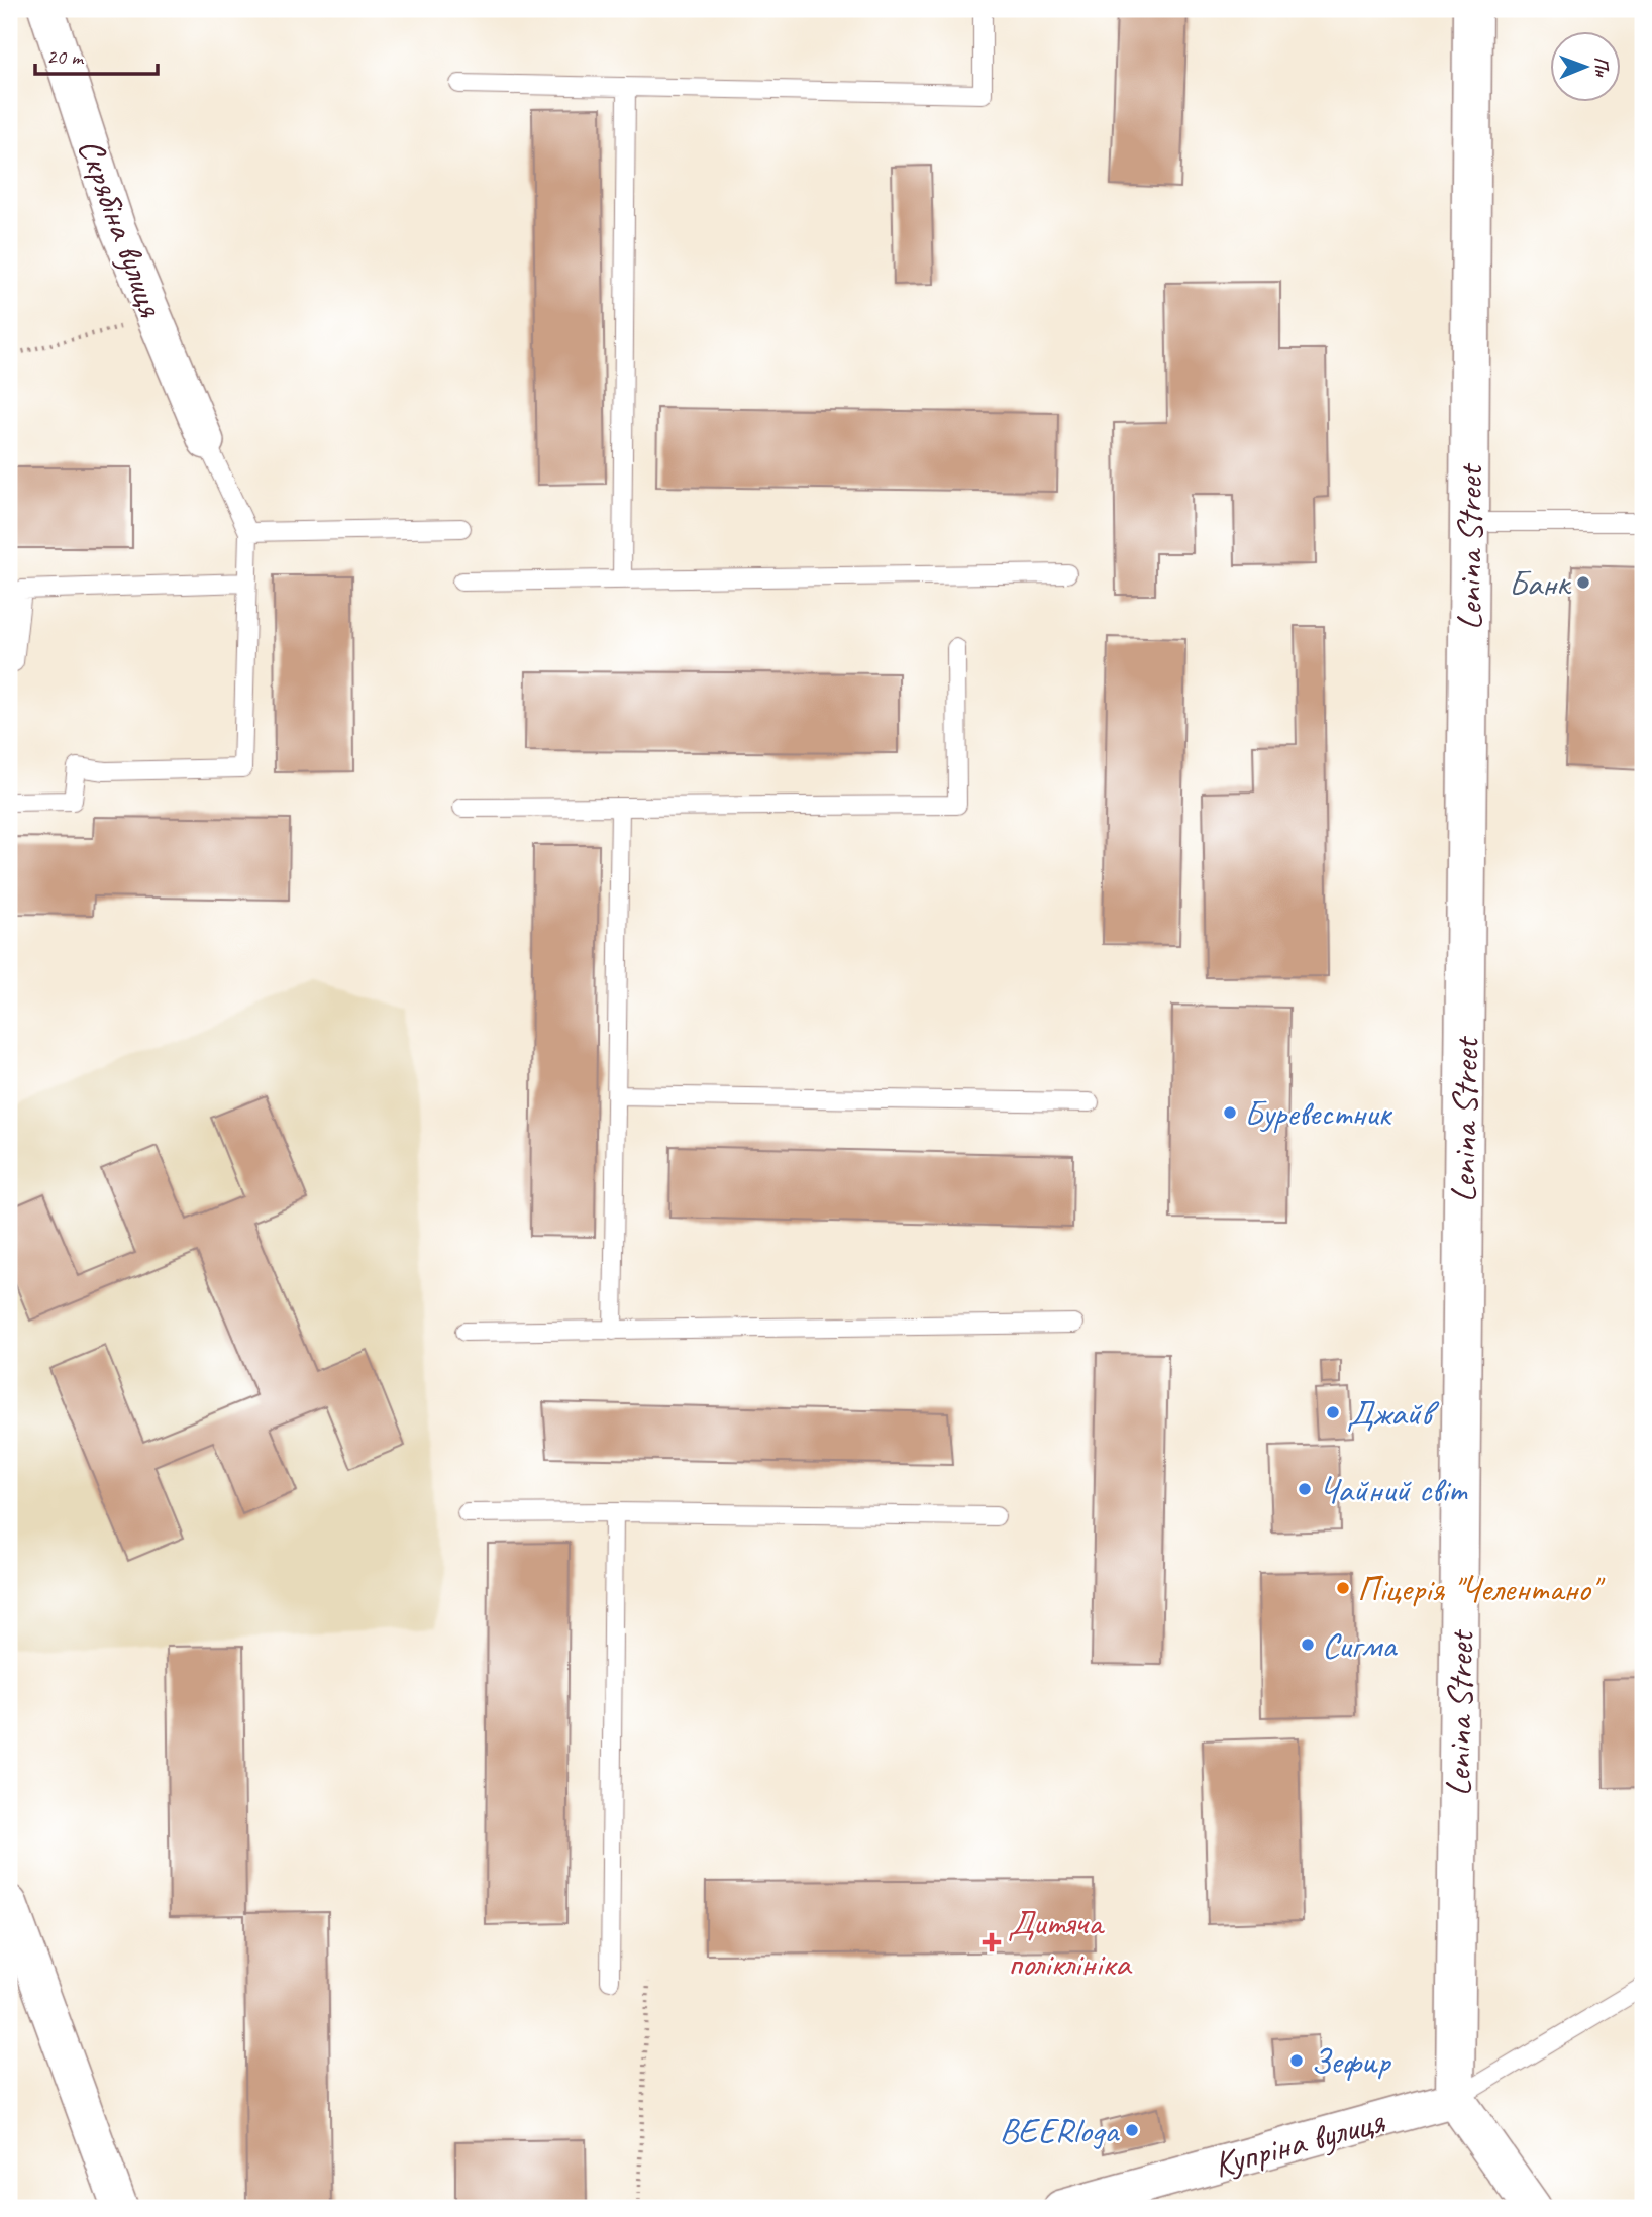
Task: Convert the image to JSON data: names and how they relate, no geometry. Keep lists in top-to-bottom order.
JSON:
{
  "streets": {
    "street": ["Скрябіна вулиця", "Lenina Street", "Купріна вулиця"]
  },
  "crossings": [
    ["Lenina Street", "Купріна вулиця"]
  ],
  "places": {
    "other": [
      "Банк",
      "Буревестник",
      "Джайв",
      "Чайний світ",
      "Піцерія \"Челентано\"",
      "Сигма",
      "Зефир",
      "BEERloga"
    ],
    "health": ["Дитяча поліклініка"]
  },
  "scale_bar": "20 m",
  "north": "right"
}
